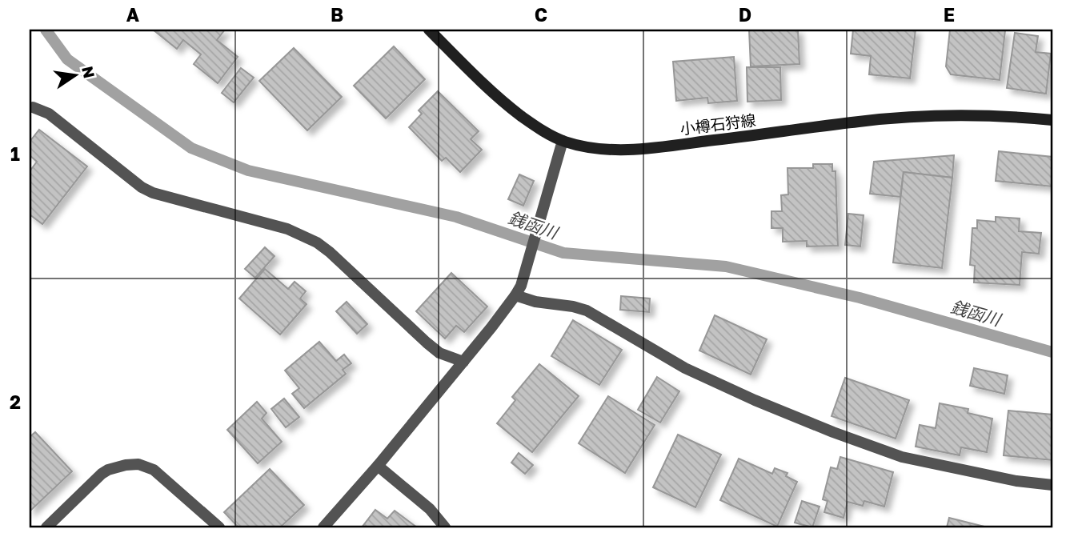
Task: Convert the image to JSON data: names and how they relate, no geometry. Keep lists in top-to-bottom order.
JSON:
{
  "streets": {
    "main road": ["小樽石狩線"]
  },
  "water": ["銭函川"],
  "north": "right",
  "grid": {
    "columns": [
      "A",
      "B",
      "C",
      "D",
      "E"
    ],
    "rows": ["1", "2"]
  }
}
